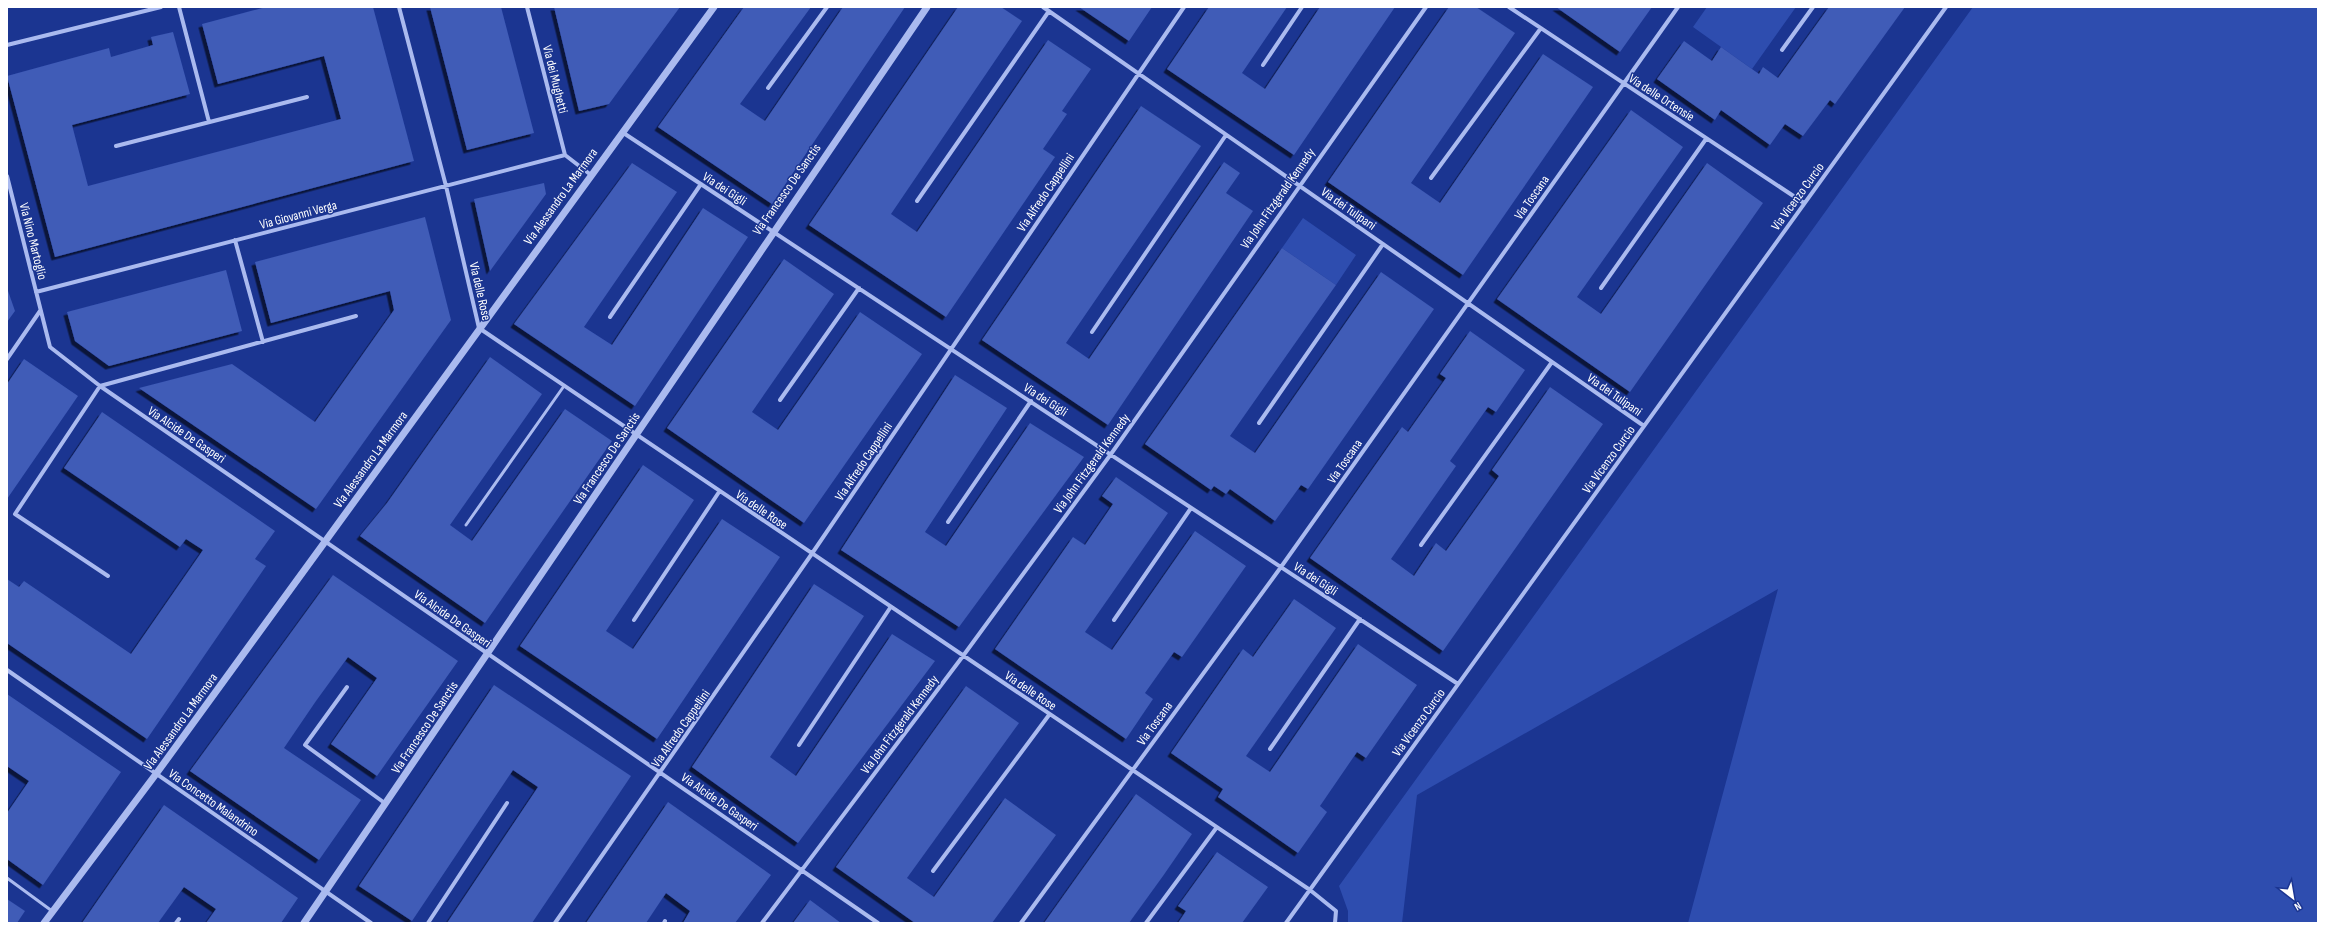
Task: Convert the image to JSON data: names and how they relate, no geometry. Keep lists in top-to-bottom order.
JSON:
{
  "streets": {
    "street": [
      "Via dei Mughetti",
      "Via delle Ortensie",
      "Via dei Gigli",
      "Via Francesco De Sanctis",
      "Via Alfredo Cappellini",
      "Via Alessandro La Marmora",
      "Via Vicenzo Curcio",
      "Via Toscana",
      "Via John Fitzgerald Kennedy",
      "Via dei Tulipani",
      "Via Giovanni Verga",
      "Via Nino Martoglio",
      "Via delle Rose",
      "Via Alcide De Gasperi",
      "Via Concetto Malandrino"
    ]
  },
  "crossings": [
    ["Via dei Mughetti", "Via Giovanni Verga"],
    ["Via delle Ortensie", "Via Vicenzo Curcio"],
    ["Via delle Ortensie", "Via Toscana"],
    ["Via dei Gigli", "Via Francesco De Sanctis"],
    ["Via dei Gigli", "Via Alfredo Cappellini"],
    ["Via dei Gigli", "Via Alessandro La Marmora"],
    ["Via dei Gigli", "Via Vicenzo Curcio"],
    ["Via dei Gigli", "Via Toscana"],
    ["Via dei Gigli", "Via John Fitzgerald Kennedy"],
    ["Via Francesco De Sanctis", "Via delle Rose"],
    ["Via Francesco De Sanctis", "Via Alcide De Gasperi"],
    ["Via Francesco De Sanctis", "Via Concetto Malandrino"],
    ["Via Alfredo Cappellini", "Via dei Tulipani"],
    ["Via Alfredo Cappellini", "Via delle Rose"],
    ["Via Alfredo Cappellini", "Via Alcide De Gasperi"],
    ["Via Alessandro La Marmora", "Via delle Rose"],
    ["Via Alessandro La Marmora", "Via Alcide De Gasperi"],
    ["Via Alessandro La Marmora", "Via Concetto Malandrino"],
    ["Via Vicenzo Curcio", "Via dei Tulipani"],
    ["Via Vicenzo Curcio", "Via delle Rose"],
    ["Via Toscana", "Via dei Tulipani"],
    ["Via Toscana", "Via delle Rose"],
    ["Via John Fitzgerald Kennedy", "Via dei Tulipani"],
    ["Via John Fitzgerald Kennedy", "Via delle Rose"],
    ["Via John Fitzgerald Kennedy", "Via Alcide De Gasperi"],
    ["Via Giovanni Verga", "Via Nino Martoglio"],
    ["Via Giovanni Verga", "Via delle Rose"],
    ["Via Nino Martoglio", "Via Alcide De Gasperi"]
  ],
  "north": "bottom right"
}
